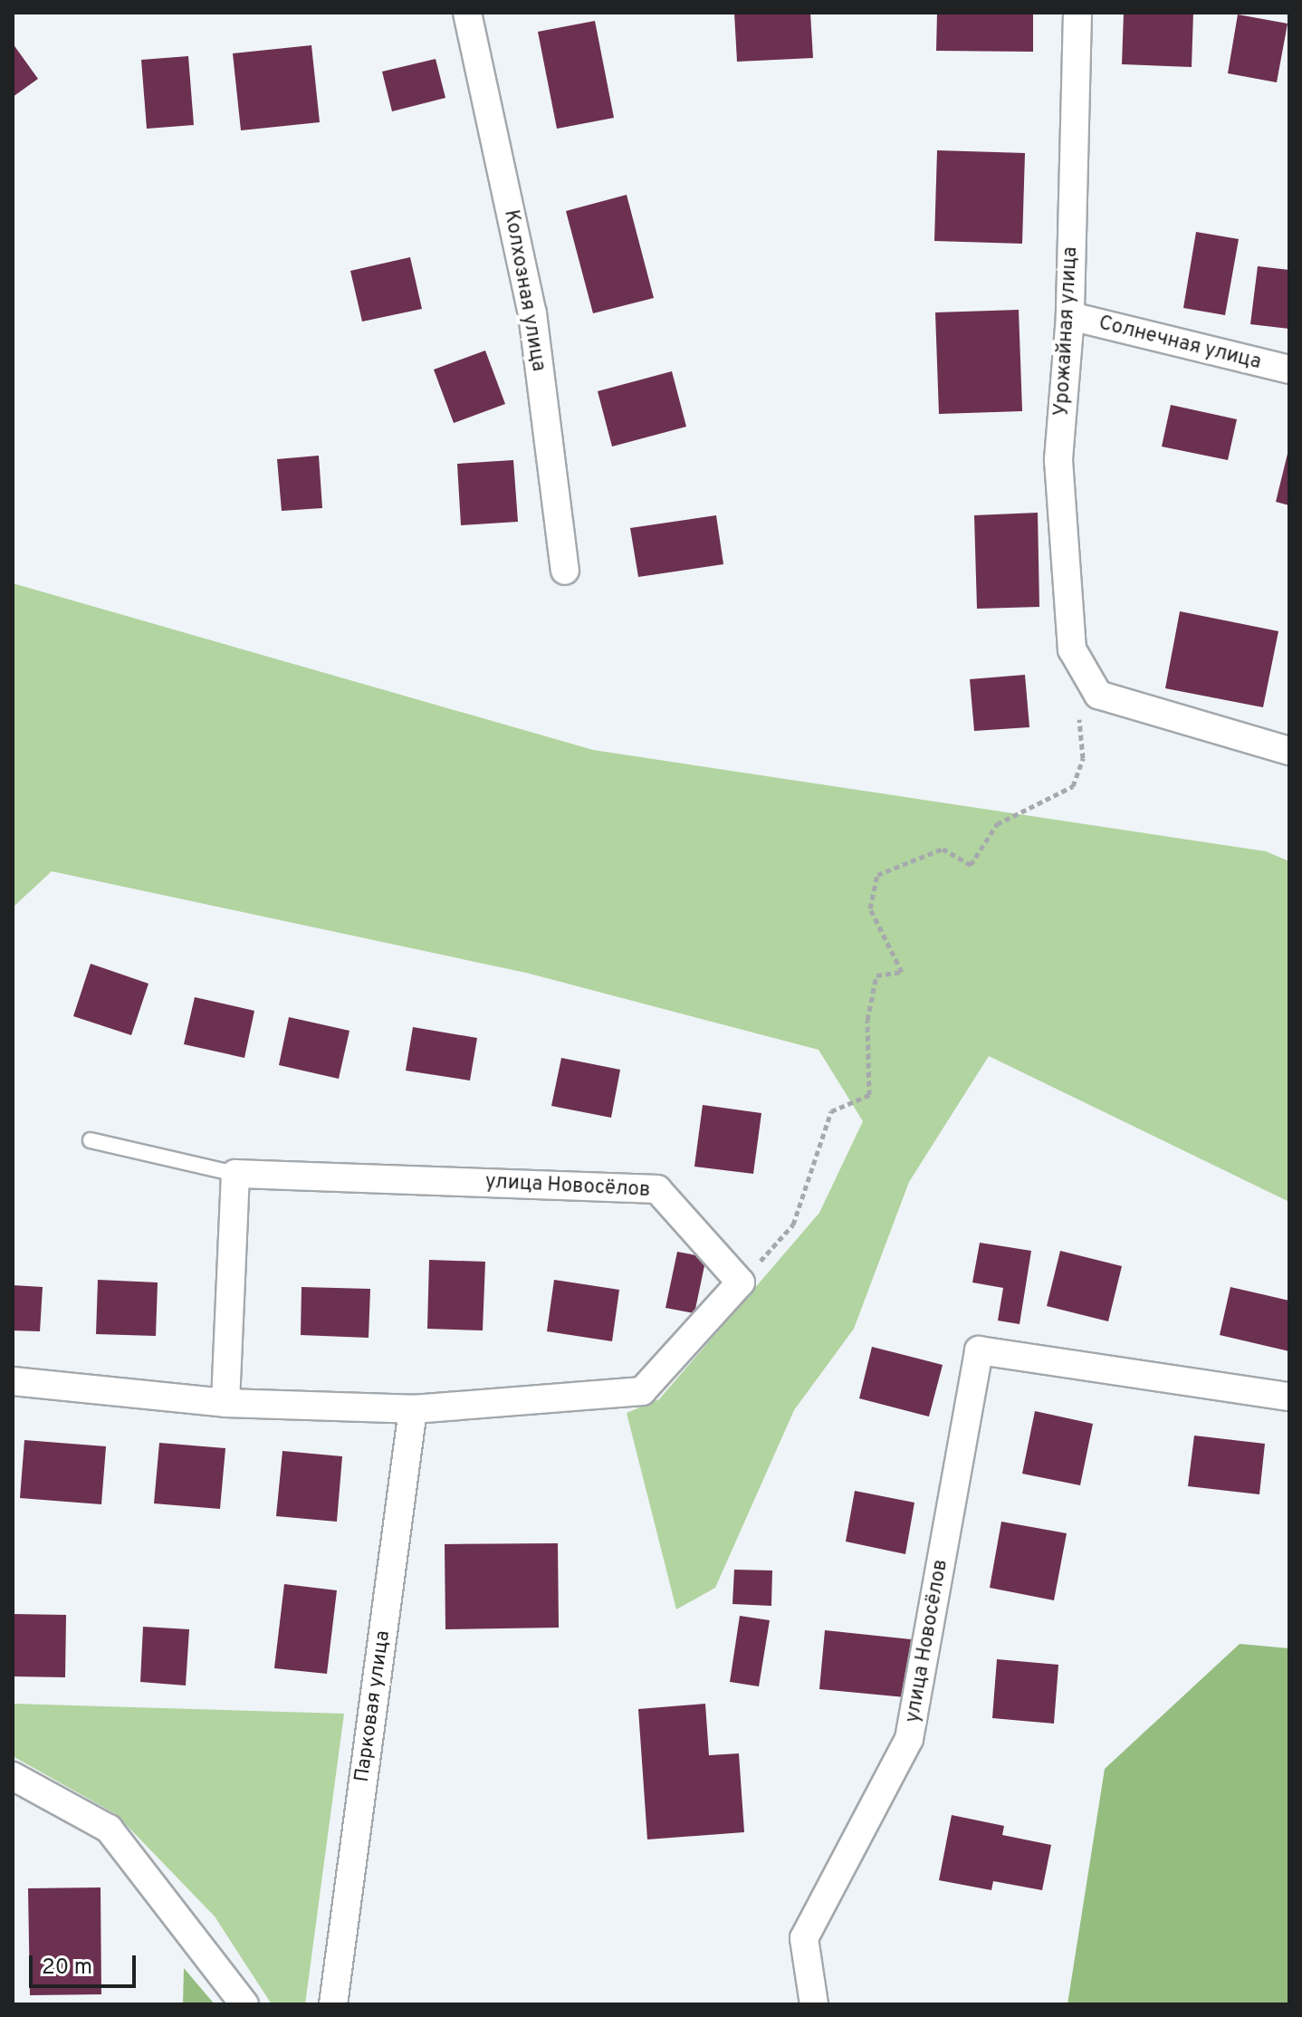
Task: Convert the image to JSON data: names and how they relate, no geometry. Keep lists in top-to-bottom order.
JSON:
{
  "streets": {
    "street": [
      "Колхозная улица",
      "Урожайная улица",
      "Солнечная улица",
      "улица Новосёлов",
      "Парковая улица"
    ]
  },
  "crossings": [
    ["Урожайная улица", "Солнечная улица"]
  ],
  "scale_bar": "20 m"
}
